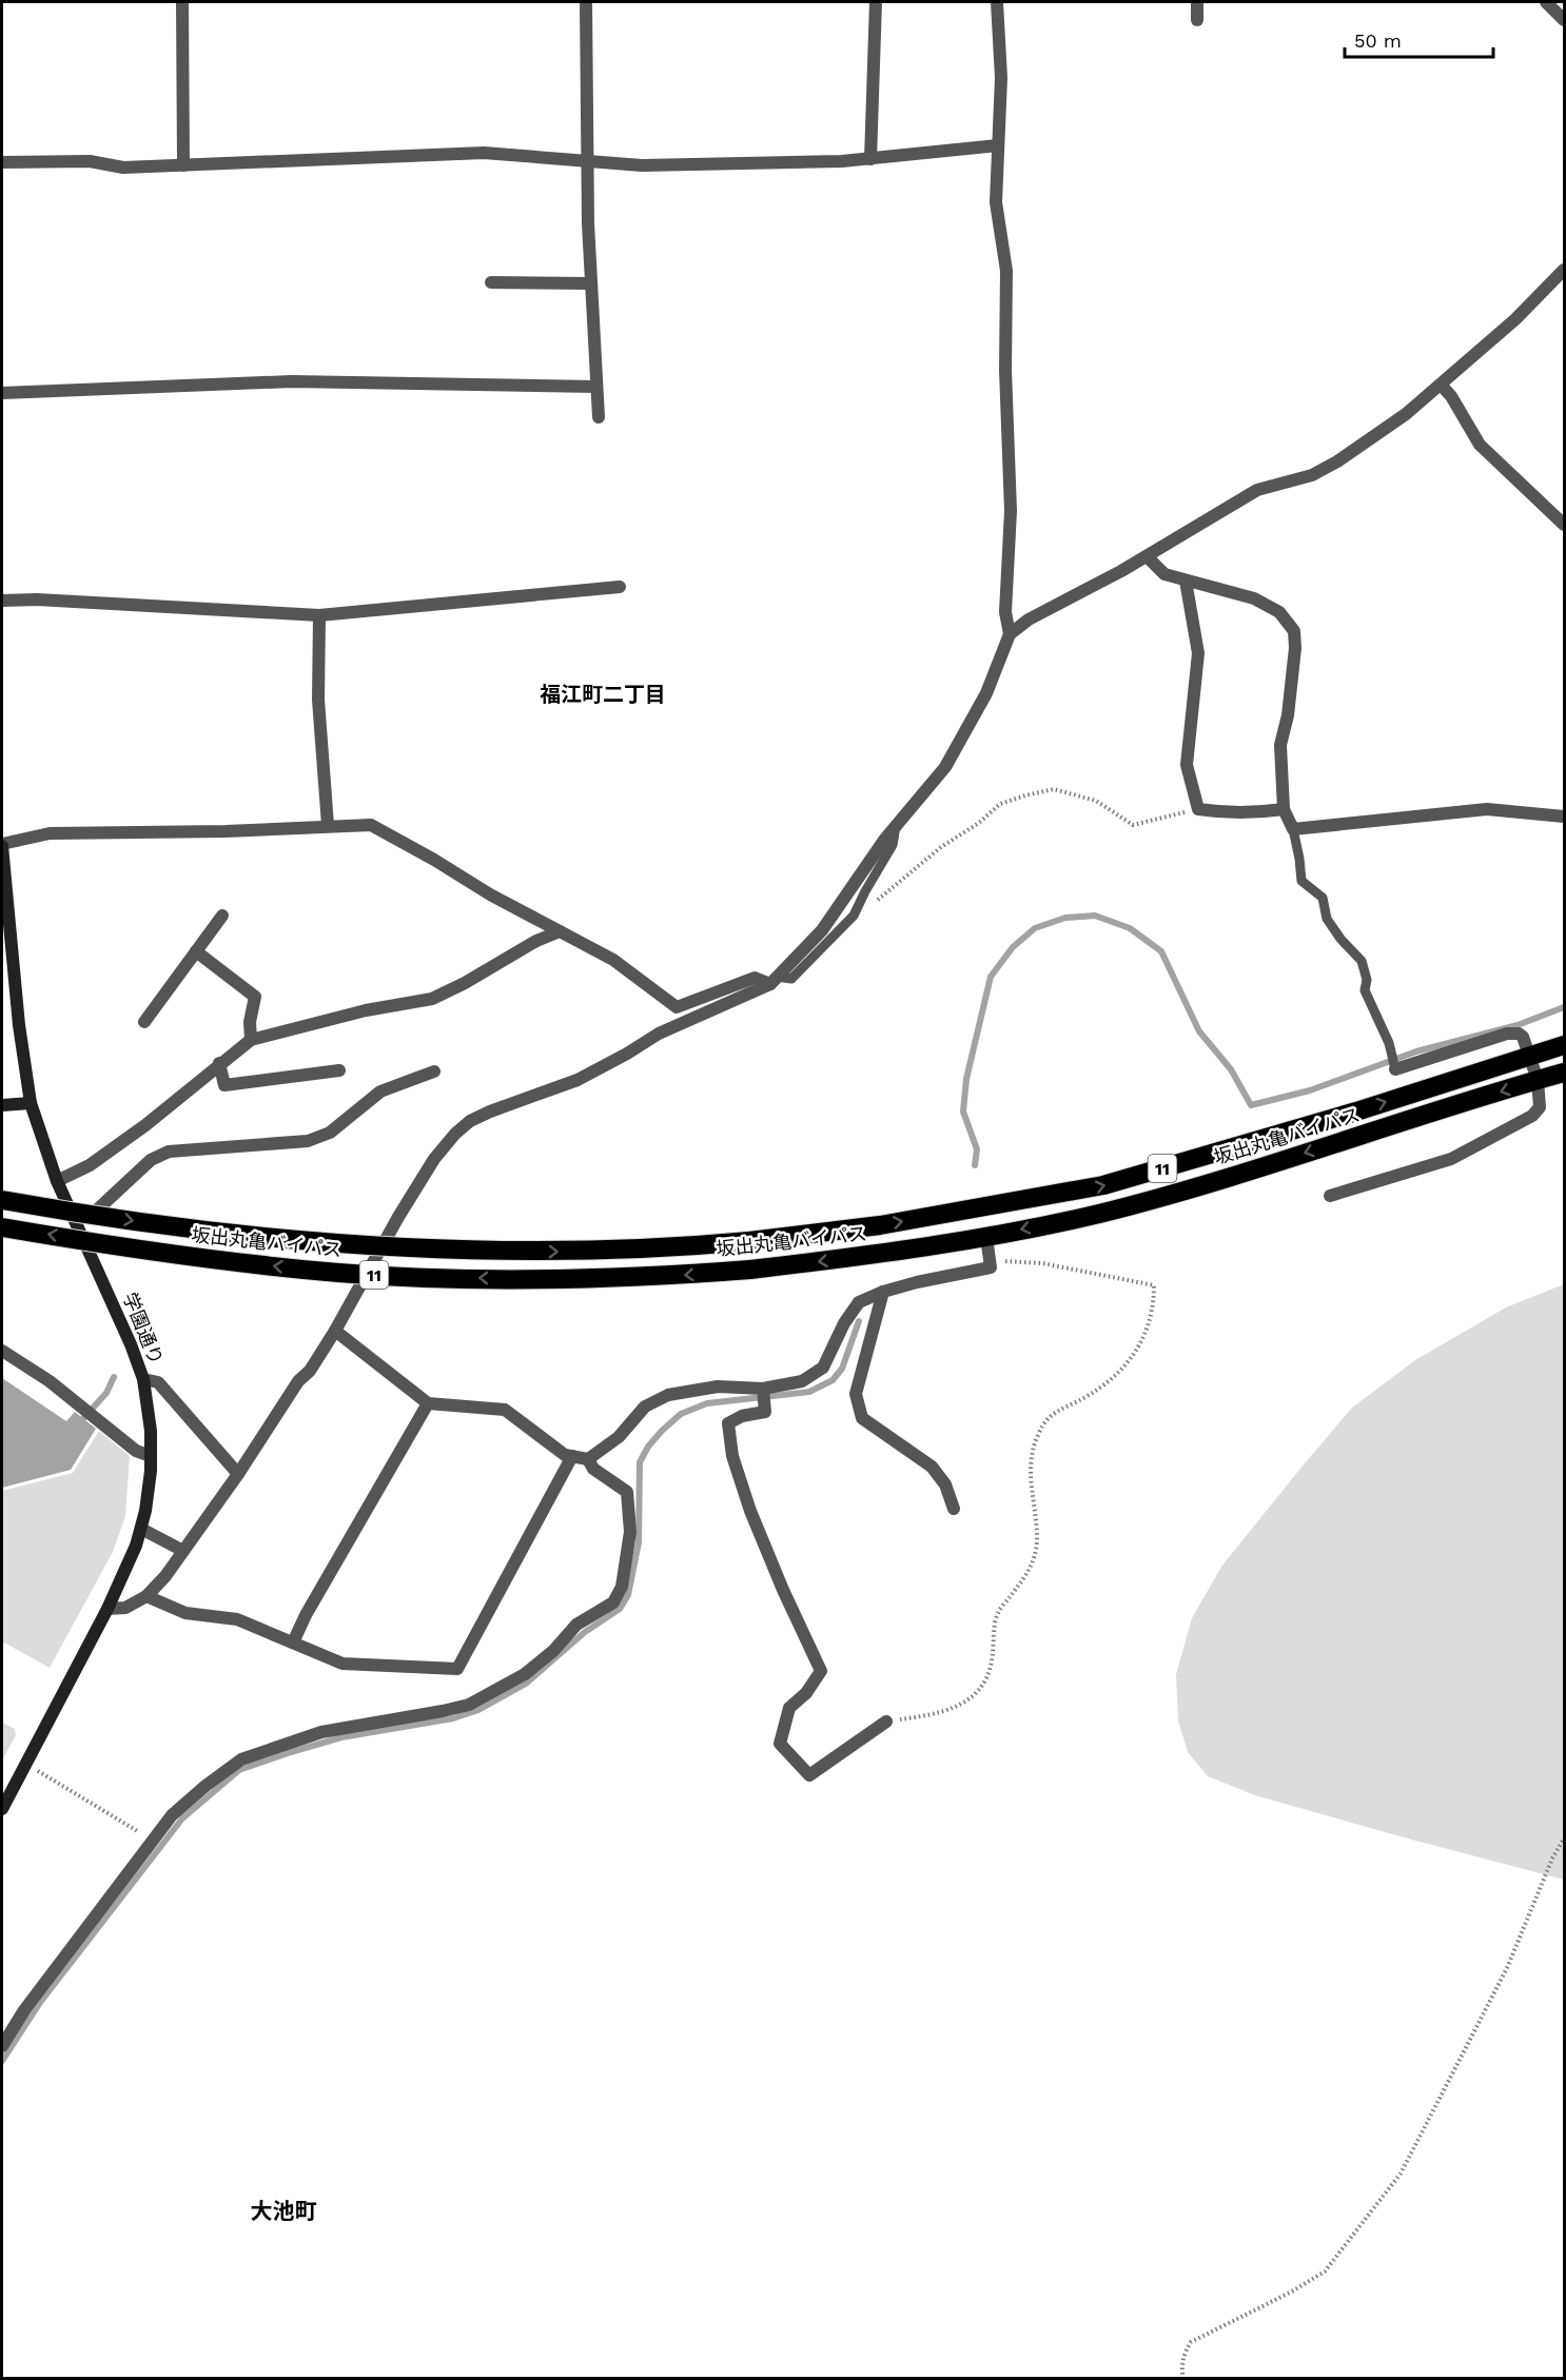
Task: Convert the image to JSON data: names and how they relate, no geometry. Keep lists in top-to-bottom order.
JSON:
{
  "streets": {
    "highway": ["坂出丸亀バイパス", "11"],
    "street": ["学園通り"]
  },
  "districts": ["福江町二丁目", "大池町"],
  "scale_bar": "50 m"
}
